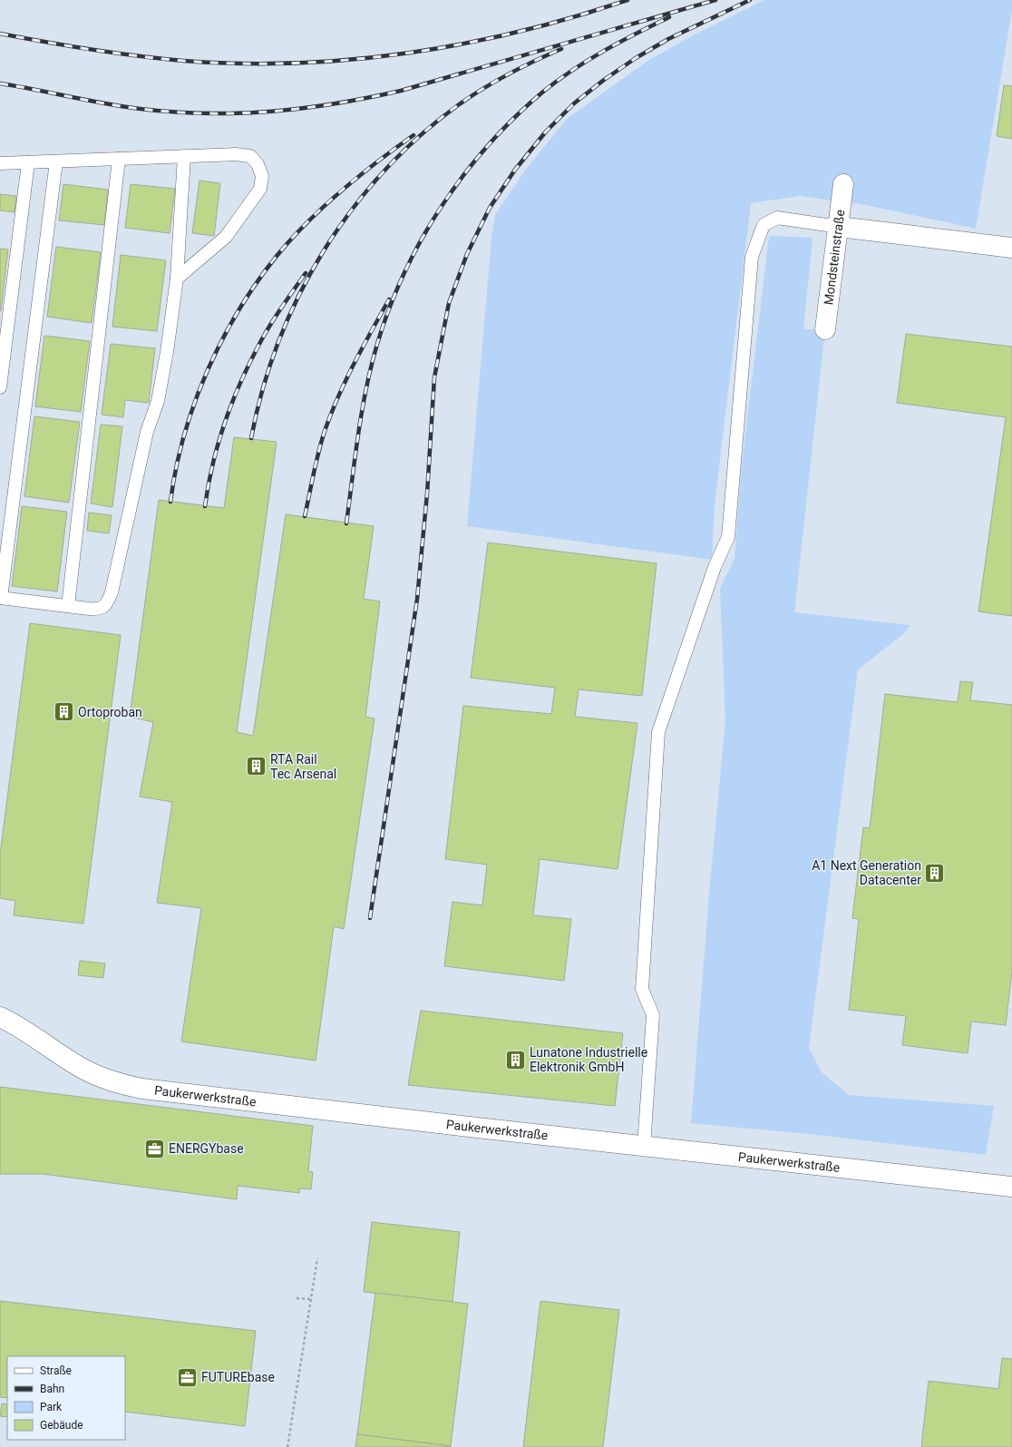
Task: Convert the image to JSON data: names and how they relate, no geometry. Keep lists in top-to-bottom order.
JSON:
{
  "streets": {
    "street": ["Mondsteinstraße", "Paukerwerkstraße"]
  },
  "places": {
    "building": [
      "Ortoproban",
      "RTA Rail Tec Arsenal",
      "A1 Next Generation Datacenter",
      "Lunatone Industrielle Elektronik GmbH"
    ],
    "office": ["ENERGYbase", "FUTUREbase"]
  },
  "legend": [
    "Straße",
    "Bahn",
    "Park",
    "Gebäude"
  ]
}
